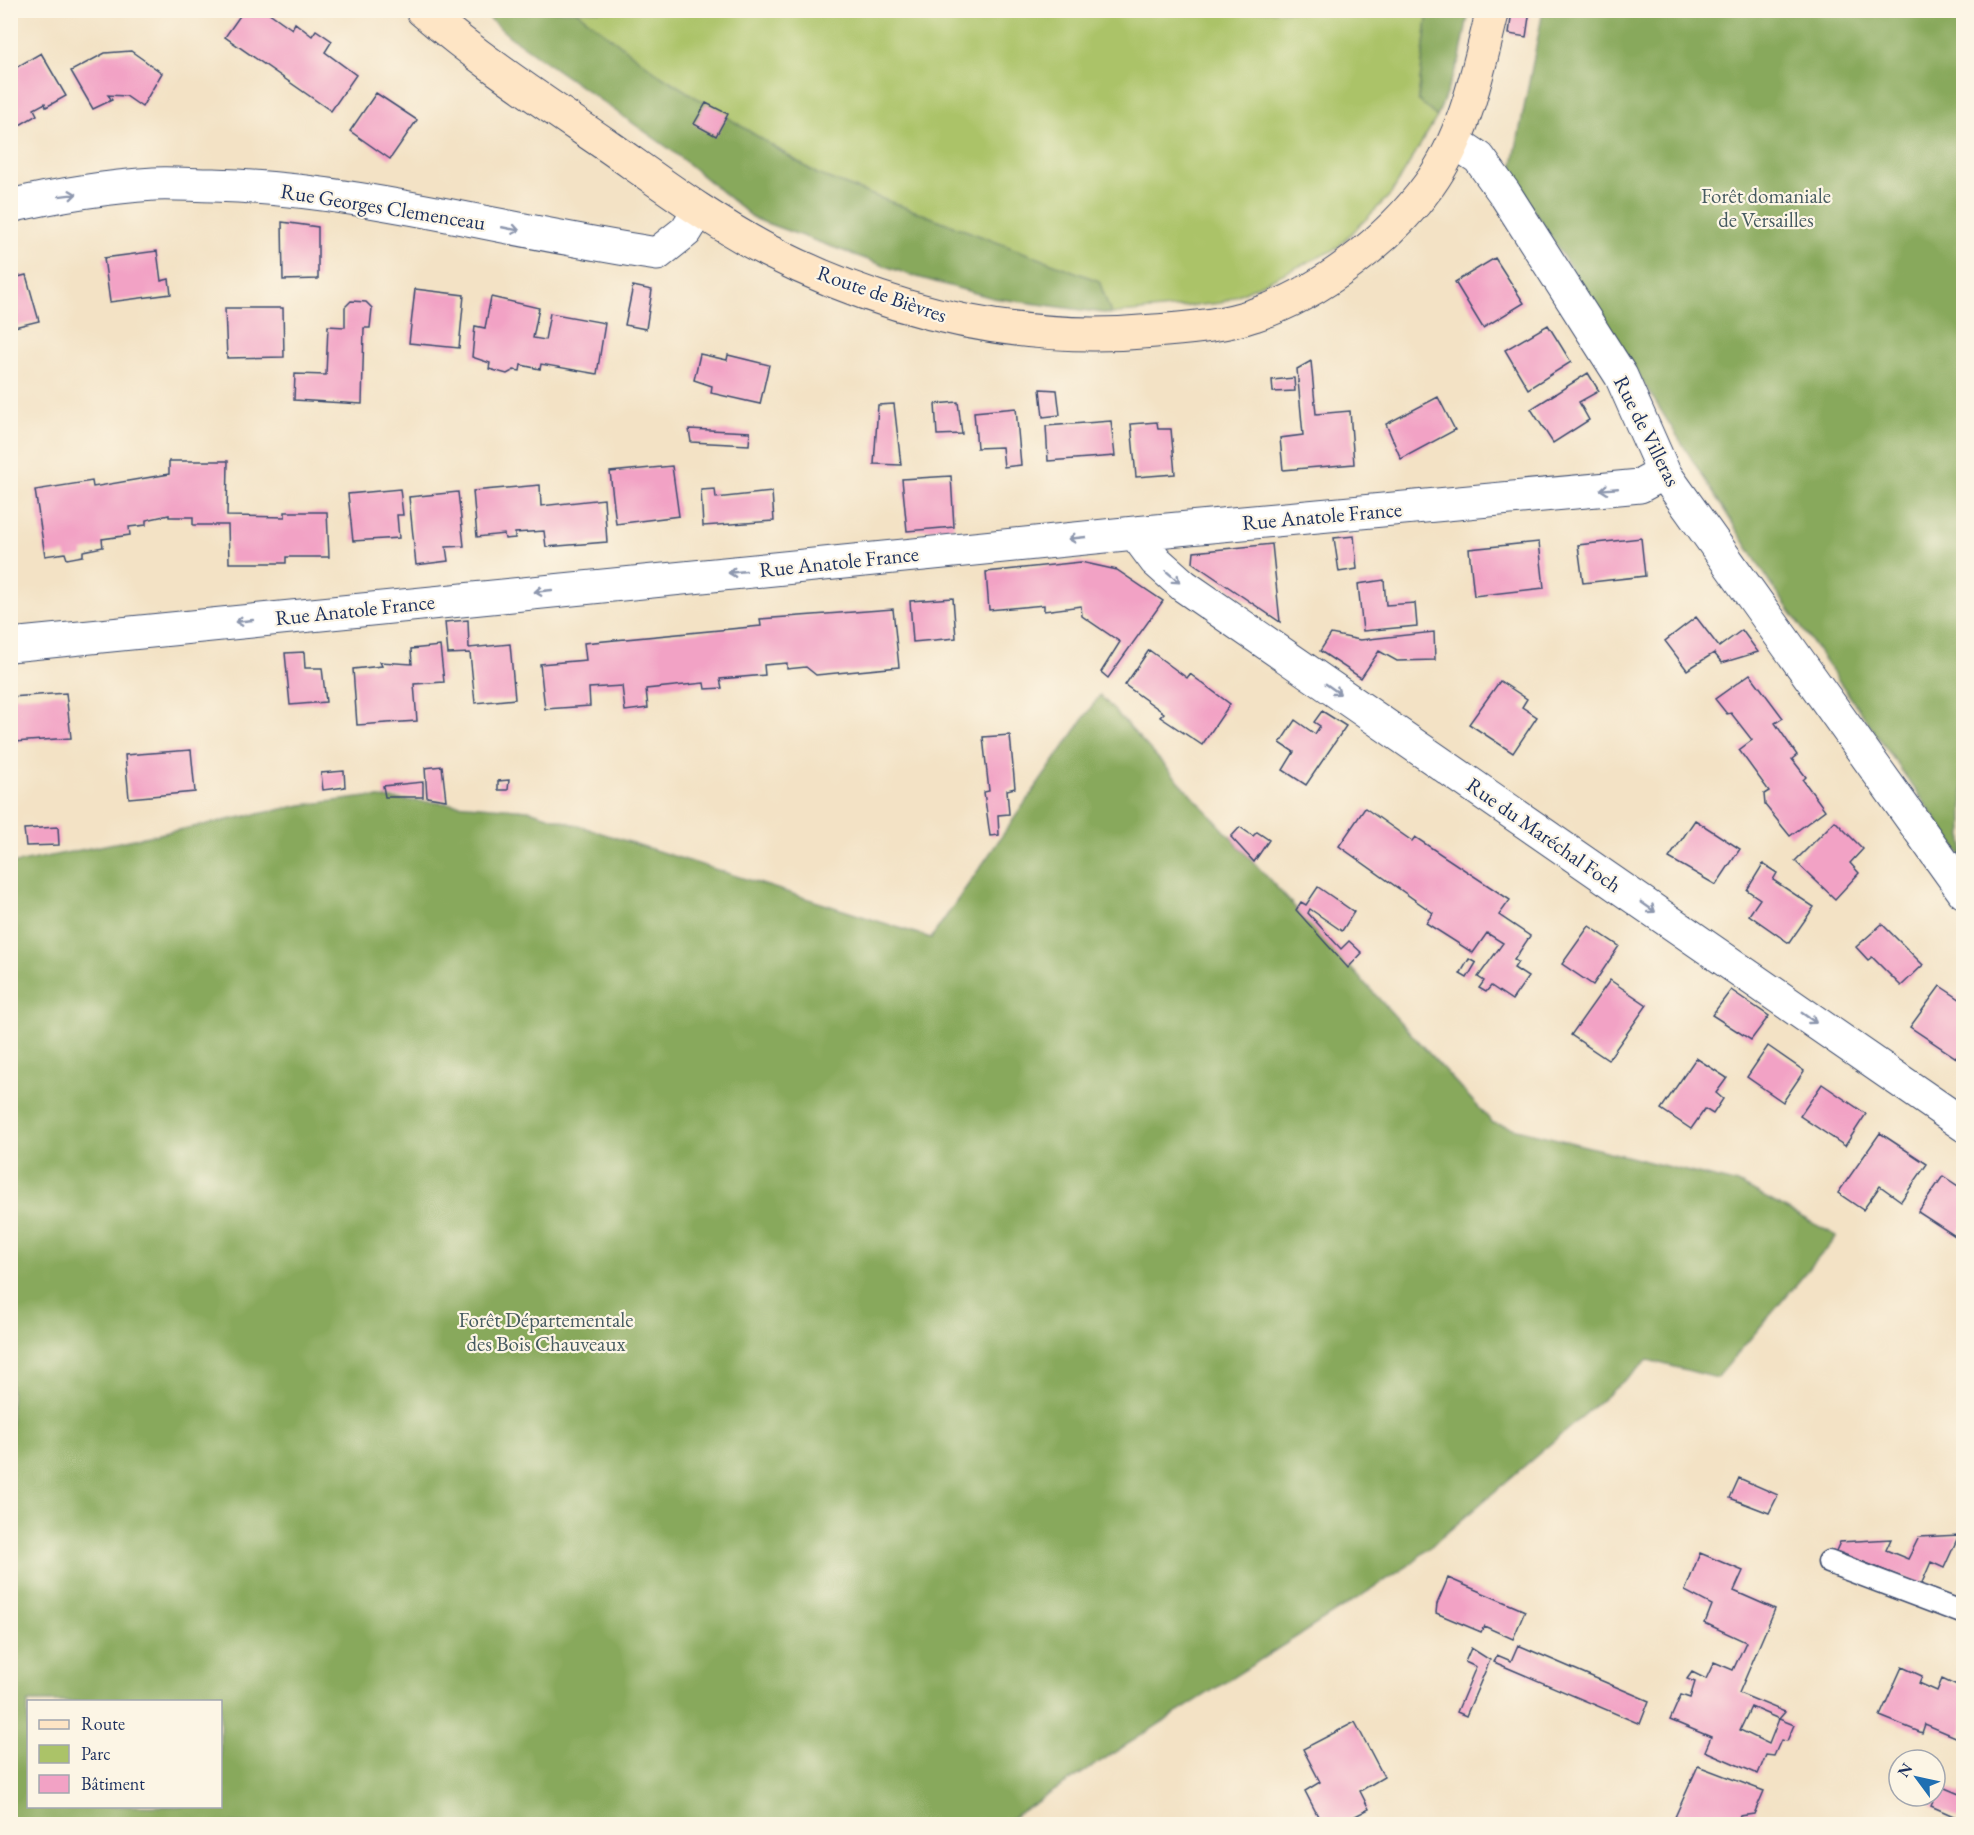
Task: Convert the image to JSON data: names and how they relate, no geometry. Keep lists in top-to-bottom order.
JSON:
{
  "streets": {
    "street": [
      "Rue Georges Clemenceau",
      "Route de Bièvres",
      "Rue de Villeras",
      "Rue Anatole France",
      "Rue du Maréchal Foch"
    ]
  },
  "crossings": [
    ["Rue Georges Clemenceau", "Route de Bièvres"],
    ["Route de Bièvres", "Rue de Villeras"],
    ["Rue de Villeras", "Rue Anatole France"],
    ["Rue Anatole France", "Rue du Maréchal Foch"]
  ],
  "one_way": ["Rue Georges Clemenceau", "Rue Anatole France", "Rue du Maréchal Foch"],
  "parks": ["Forêt domaniale de Versailles", "Forêt Départementale des Bois Chauveaux"],
  "legend": ["Route", "Parc", "Bâtiment"],
  "north": "top left"
}
